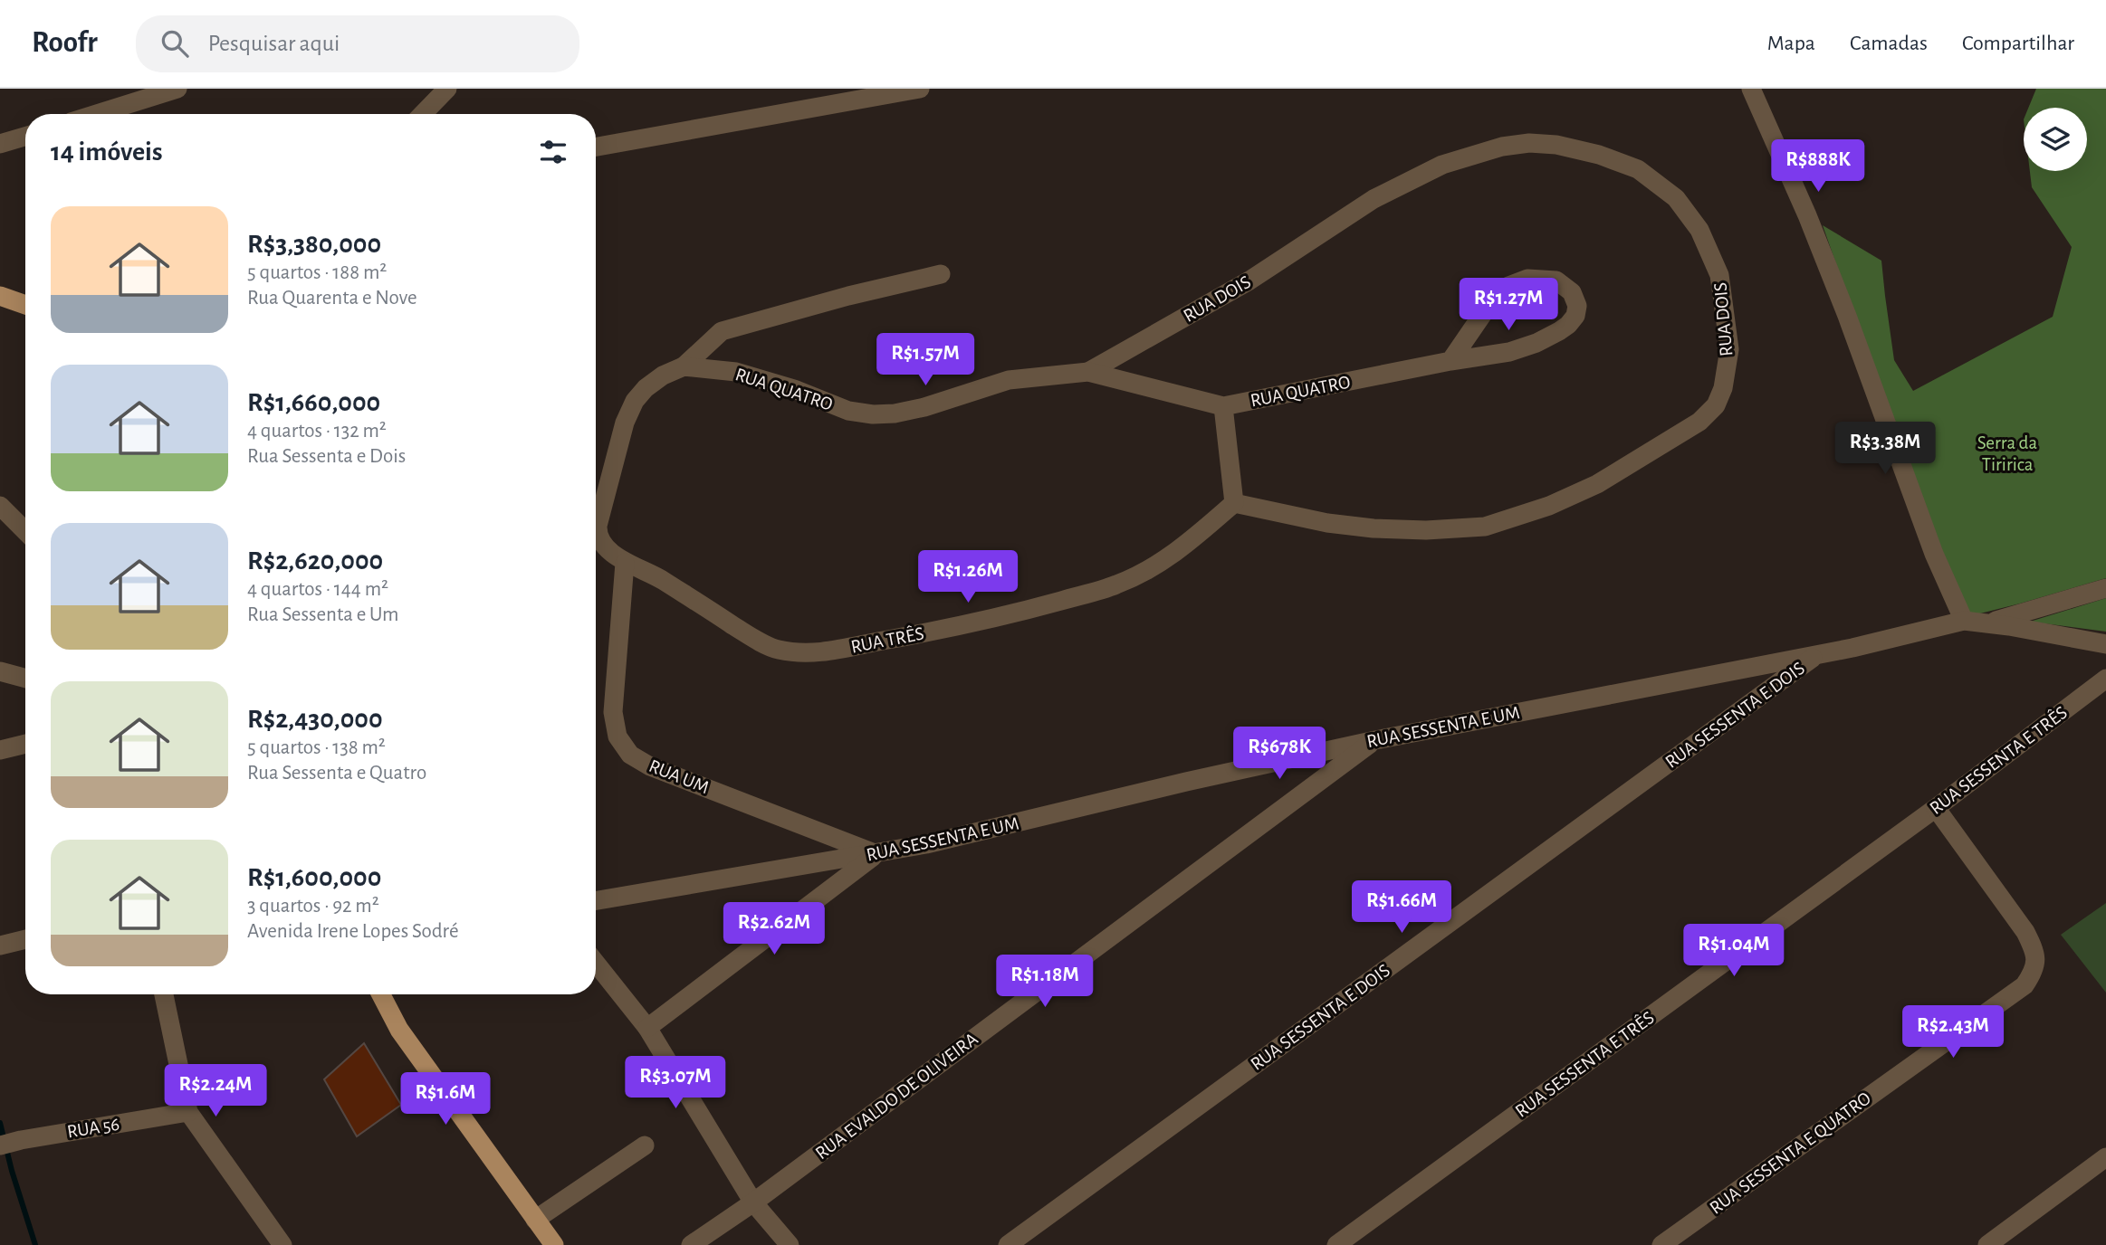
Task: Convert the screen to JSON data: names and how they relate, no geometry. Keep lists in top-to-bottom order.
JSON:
{
  "streets": {
    "street": [
      "RUA DOIS",
      "RUA QUATRO",
      "RUA TRÊS",
      "RUA SESSENTA E DOIS",
      "RUA SESSENTA E UM",
      "RUA SESSENTA E TRÊS",
      "RUA UM",
      "RUA EVALDO DE OLIVEIRA",
      "RUA 56",
      "RUA SESSENTA E QUATRO"
    ]
  },
  "crossings": [
    ["RUA DOIS", "RUA QUATRO"],
    ["RUA DOIS", "RUA TRÊS"],
    ["RUA TRÊS", "RUA UM"],
    ["RUA SESSENTA E DOIS", "RUA SESSENTA E UM"],
    ["RUA SESSENTA E UM", "RUA UM"],
    ["RUA SESSENTA E UM", "RUA EVALDO DE OLIVEIRA"],
    ["RUA SESSENTA E TRÊS", "RUA SESSENTA E QUATRO"]
  ],
  "parks": ["Serra da Tiririca"],
  "page": {
    "header": "Roofr",
    "search": "Pesquisar aqui",
    "nav": ["Mapa", "Camadas", "Compartilhar"],
    "heading": "14 imóveis",
    "price": [
      "R$888K",
      "R$1.27M",
      "R$1.57M",
      "R$3.38M",
      "R$1.26M",
      "R$678K",
      "R$1.66M",
      "R$2.62M",
      "R$1.04M",
      "R$1.18M",
      "R$2.43M",
      "R$3.07M",
      "R$2.24M",
      "R$1.6M"
    ],
    "list": [
      {
        "name": "R$3,380,000",
        "note": "5 quartos · 188 m² · Rua Quarenta e Nove"
      },
      {
        "name": "R$1,660,000",
        "note": "4 quartos · 132 m² · Rua Sessenta e Dois"
      },
      {
        "name": "R$2,620,000",
        "note": "4 quartos · 144 m² · Rua Sessenta e Um"
      },
      {
        "name": "R$2,430,000",
        "note": "5 quartos · 138 m² · Rua Sessenta e Quatro"
      },
      {
        "name": "R$1,600,000",
        "note": "3 quartos · 92 m² · Avenida Irene Lopes Sodré"
      }
    ]
  }
}
